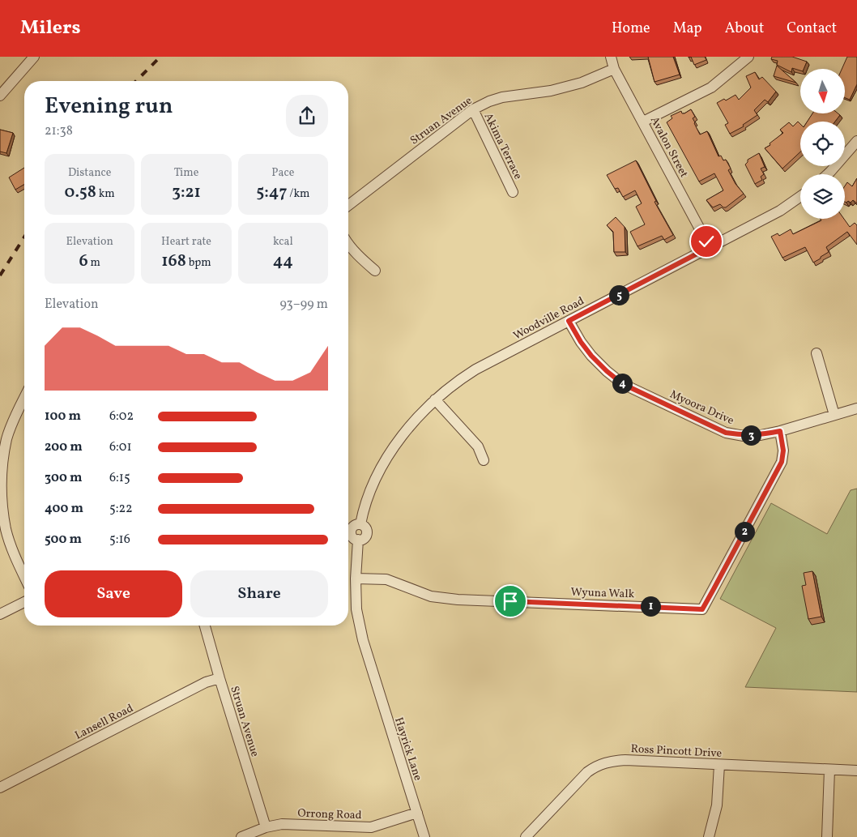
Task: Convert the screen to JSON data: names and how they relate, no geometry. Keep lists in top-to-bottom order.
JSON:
{
  "streets": {
    "street": [
      "Struan Avenue",
      "Akima Terrace",
      "Avalon Street",
      "Woodville Road",
      "Myoora Drive",
      "Wyuna Walk",
      "Lansell Road",
      "Hayrick Lane",
      "Ross Pincott Drive",
      "Orrong Road"
    ]
  },
  "crossings": [
    ["Struan Avenue", "Akima Terrace"],
    ["Struan Avenue", "Avalon Street"],
    ["Struan Avenue", "Lansell Road"],
    ["Struan Avenue", "Orrong Road"],
    ["Avalon Street", "Woodville Road"],
    ["Woodville Road", "Myoora Drive"],
    ["Myoora Drive", "Wyuna Walk"],
    ["Wyuna Walk", "Hayrick Lane"],
    ["Hayrick Lane", "Orrong Road"]
  ],
  "north": "bottom",
  "page": {
    "header": "Milers",
    "nav": [
      "Home",
      "Map",
      "About",
      "Contact"
    ],
    "heading": ["Evening run", "21:38"],
    "stats": [
      ["Distance", "0.58 km"],
      ["Time", "3:21"],
      ["Pace", "5:47 /km"],
      ["Elevation", "6 m"],
      ["Heart rate", "168 bpm"],
      ["kcal", "44"]
    ],
    "pins": [
      "5",
      "4",
      "3",
      "2",
      "1"
    ],
    "chart": ["Elevation", "93–99 m"],
    "list": [
      {
        "name": "100 m",
        "note": "6:02"
      },
      {
        "name": "200 m",
        "note": "6:01"
      },
      {
        "name": "300 m",
        "note": "6:15"
      },
      {
        "name": "400 m",
        "note": "5:22"
      },
      {
        "name": "500 m",
        "note": "5:16"
      }
    ],
    "buttons": ["Save", "Share"]
  }
}
